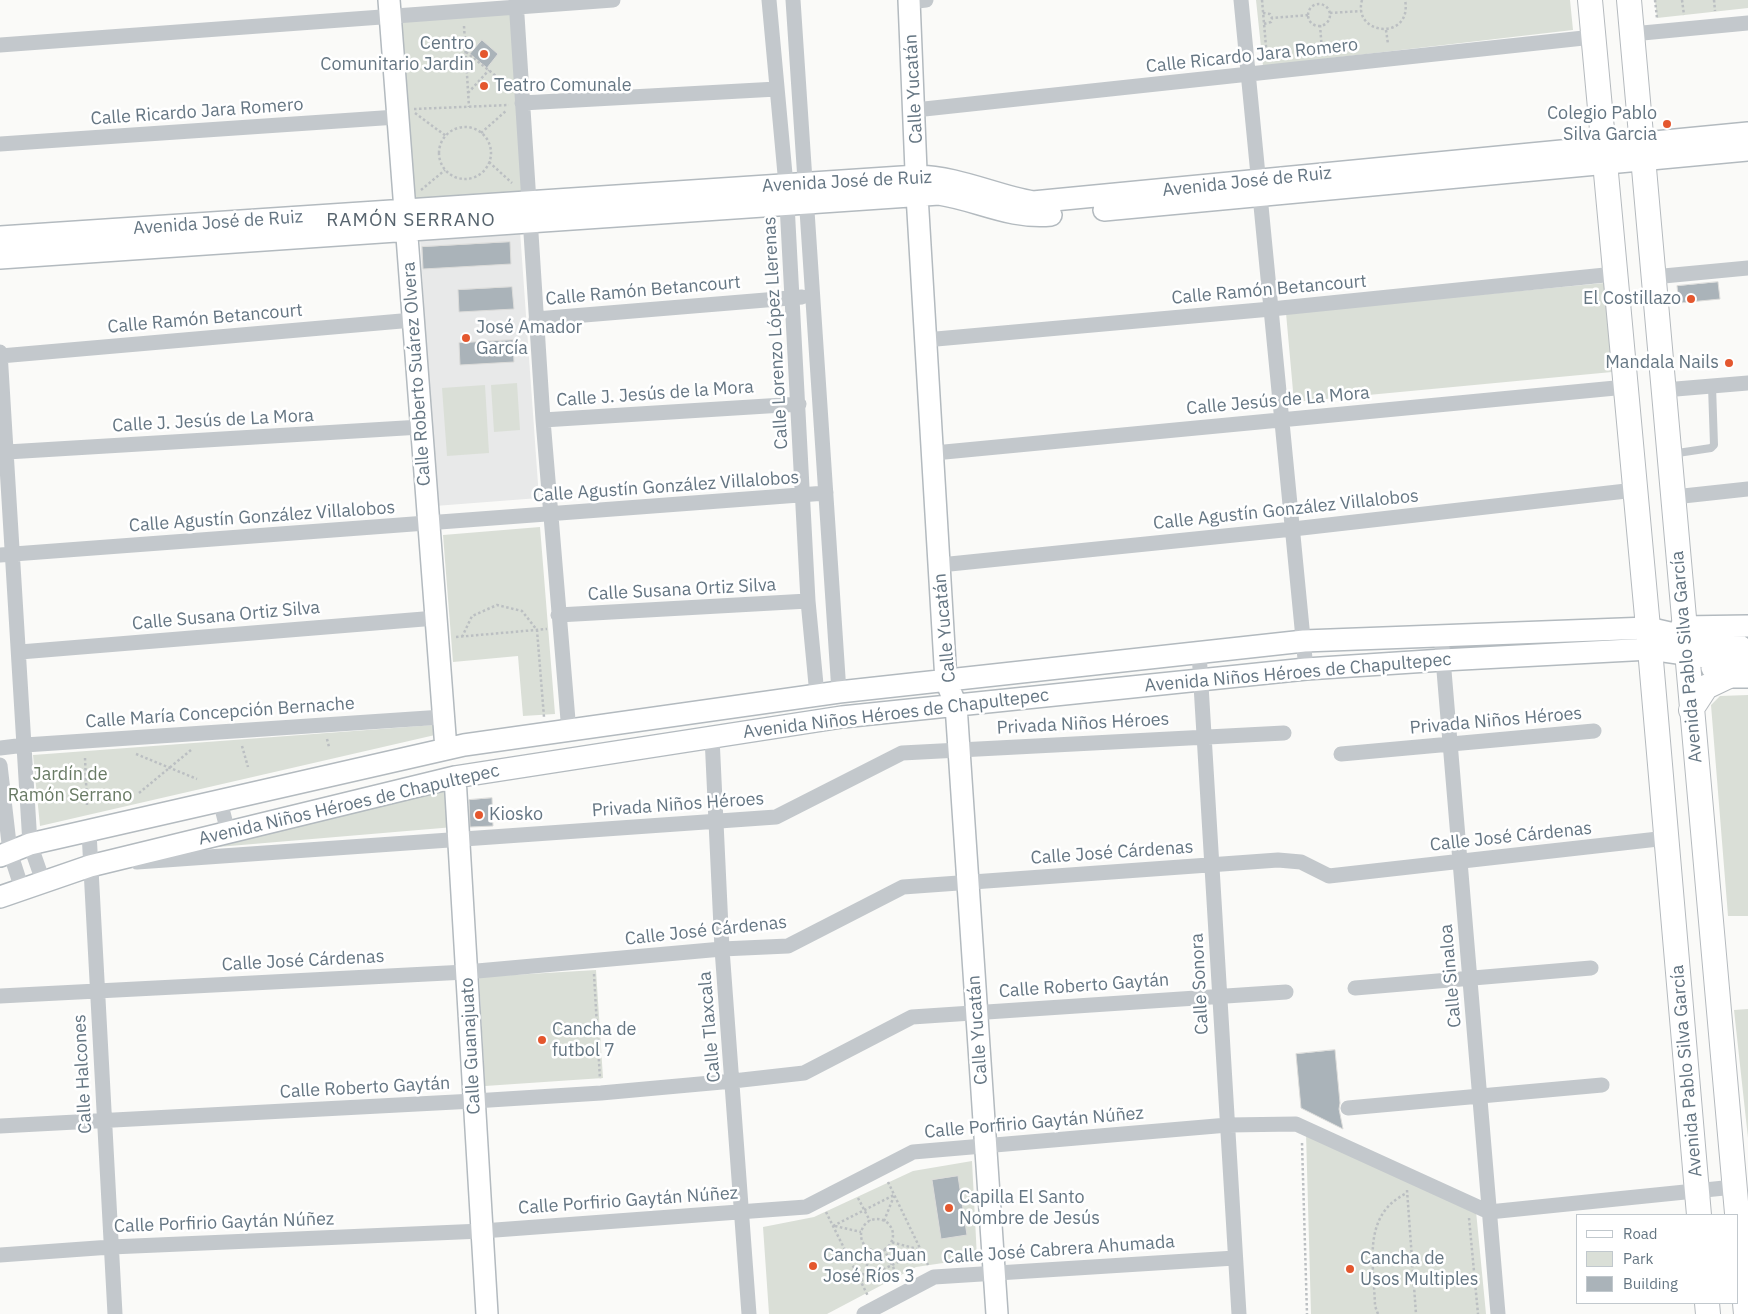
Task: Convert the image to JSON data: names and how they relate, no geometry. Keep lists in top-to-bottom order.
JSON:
{
  "streets": {
    "main road": ["Avenida Pablo Silva García"],
    "street": [
      "Calle Ricardo Jara Romero",
      "Calle Yucatán",
      "Avenida José de Ruiz",
      "Calle Ramón Betancourt",
      "Calle Lorenzo López Llerenas",
      "Calle Roberto Suárez Olvera",
      "Calle J. Jesús de la Mora",
      "Calle Jesús de La Mora",
      "Calle J. Jesús de La Mora",
      "Calle Agustín González Villalobos",
      "Calle Susana Ortiz Silva",
      "Avenida Niños Héroes de Chapultepec",
      "Calle María Concepción Bernache",
      "Privada Niños Héroes",
      "Calle José Cárdenas",
      "Calle Sinaloa",
      "Calle Sonora",
      "Calle Roberto Gaytán",
      "Calle Tlaxcala",
      "Calle Guanajuato",
      "Calle Halcones",
      "Calle Porfirio Gaytán Núñez",
      "Calle José Cabrera Ahumada"
    ]
  },
  "crossings": [
    ["Calle Ricardo Jara Romero", "Calle Yucatán"],
    ["Calle Ricardo Jara Romero", "Calle Roberto Suárez Olvera"],
    ["Calle Ricardo Jara Romero", "Avenida Pablo Silva García"],
    ["Calle Yucatán", "Avenida José de Ruiz"],
    ["Calle Yucatán", "Calle Ramón Betancourt"],
    ["Calle Yucatán", "Calle Jesús de La Mora"],
    ["Calle Yucatán", "Calle Agustín González Villalobos"],
    ["Calle Yucatán", "Avenida Niños Héroes de Chapultepec"],
    ["Calle Yucatán", "Privada Niños Héroes"],
    ["Calle Yucatán", "Calle José Cárdenas"],
    ["Calle Yucatán", "Calle Roberto Gaytán"],
    ["Calle Yucatán", "Calle Porfirio Gaytán Núñez"],
    ["Calle Yucatán", "Calle José Cabrera Ahumada"],
    ["Avenida José de Ruiz", "Calle Lorenzo López Llerenas"],
    ["Avenida José de Ruiz", "Calle Roberto Suárez Olvera"],
    ["Avenida José de Ruiz", "Avenida Pablo Silva García"],
    ["Calle Ramón Betancourt", "Calle Lorenzo López Llerenas"],
    ["Calle Ramón Betancourt", "Calle Roberto Suárez Olvera"],
    ["Calle Ramón Betancourt", "Avenida Pablo Silva García"],
    ["Calle Lorenzo López Llerenas", "Calle J. Jesús de la Mora"],
    ["Calle Lorenzo López Llerenas", "Calle Agustín González Villalobos"],
    ["Calle Lorenzo López Llerenas", "Calle Susana Ortiz Silva"],
    ["Calle Lorenzo López Llerenas", "Avenida Niños Héroes de Chapultepec"],
    ["Calle Roberto Suárez Olvera", "Calle J. Jesús de La Mora"],
    ["Calle Roberto Suárez Olvera", "Calle Agustín González Villalobos"],
    ["Calle Roberto Suárez Olvera", "Calle Susana Ortiz Silva"],
    ["Calle Roberto Suárez Olvera", "Avenida Niños Héroes de Chapultepec"],
    ["Calle Roberto Suárez Olvera", "Calle María Concepción Bernache"],
    ["Calle Jesús de La Mora", "Avenida Pablo Silva García"],
    ["Calle Agustín González Villalobos", "Avenida Pablo Silva García"],
    ["Avenida Pablo Silva García", "Avenida Niños Héroes de Chapultepec"],
    ["Avenida Pablo Silva García", "Calle José Cárdenas"],
    ["Avenida Pablo Silva García", "Calle Porfirio Gaytán Núñez"],
    ["Avenida Niños Héroes de Chapultepec", "Privada Niños Héroes"],
    ["Avenida Niños Héroes de Chapultepec", "Calle Sinaloa"],
    ["Avenida Niños Héroes de Chapultepec", "Calle Sonora"],
    ["Avenida Niños Héroes de Chapultepec", "Calle Tlaxcala"],
    ["Avenida Niños Héroes de Chapultepec", "Calle Guanajuato"],
    ["Avenida Niños Héroes de Chapultepec", "Calle Halcones"],
    ["Privada Niños Héroes", "Calle Sinaloa"],
    ["Privada Niños Héroes", "Calle Sonora"],
    ["Privada Niños Héroes", "Calle Tlaxcala"],
    ["Privada Niños Héroes", "Calle Guanajuato"],
    ["Privada Niños Héroes", "Calle Halcones"],
    ["Calle José Cárdenas", "Calle Sinaloa"],
    ["Calle José Cárdenas", "Calle Sonora"],
    ["Calle José Cárdenas", "Calle Tlaxcala"],
    ["Calle José Cárdenas", "Calle Guanajuato"],
    ["Calle José Cárdenas", "Calle Halcones"],
    ["Calle Sinaloa", "Calle Porfirio Gaytán Núñez"],
    ["Calle Sonora", "Calle Roberto Gaytán"],
    ["Calle Sonora", "Calle Porfirio Gaytán Núñez"],
    ["Calle Sonora", "Calle José Cabrera Ahumada"],
    ["Calle Roberto Gaytán", "Calle Tlaxcala"],
    ["Calle Roberto Gaytán", "Calle Guanajuato"],
    ["Calle Roberto Gaytán", "Calle Halcones"],
    ["Calle Tlaxcala", "Calle Porfirio Gaytán Núñez"],
    ["Calle Guanajuato", "Calle Porfirio Gaytán Núñez"],
    ["Calle Halcones", "Calle Porfirio Gaytán Núñez"]
  ],
  "districts": ["RAMÓN SERRANO"],
  "parks": ["Jardín de Ramón Serrano"],
  "places": [
    "Centro Comunitario Jardin",
    "Teatro Comunale",
    "Colegio Pablo Silva Garcia",
    "El Costillazo",
    "José Amador García",
    "Mandala Nails",
    "Kiosko",
    "Cancha de futbol 7",
    "Capilla El Santo Nombre de Jesús",
    "Cancha Juan José Ríos 3",
    "Cancha de Usos Multiples"
  ],
  "legend": ["Road", "Park", "Building"]
}
